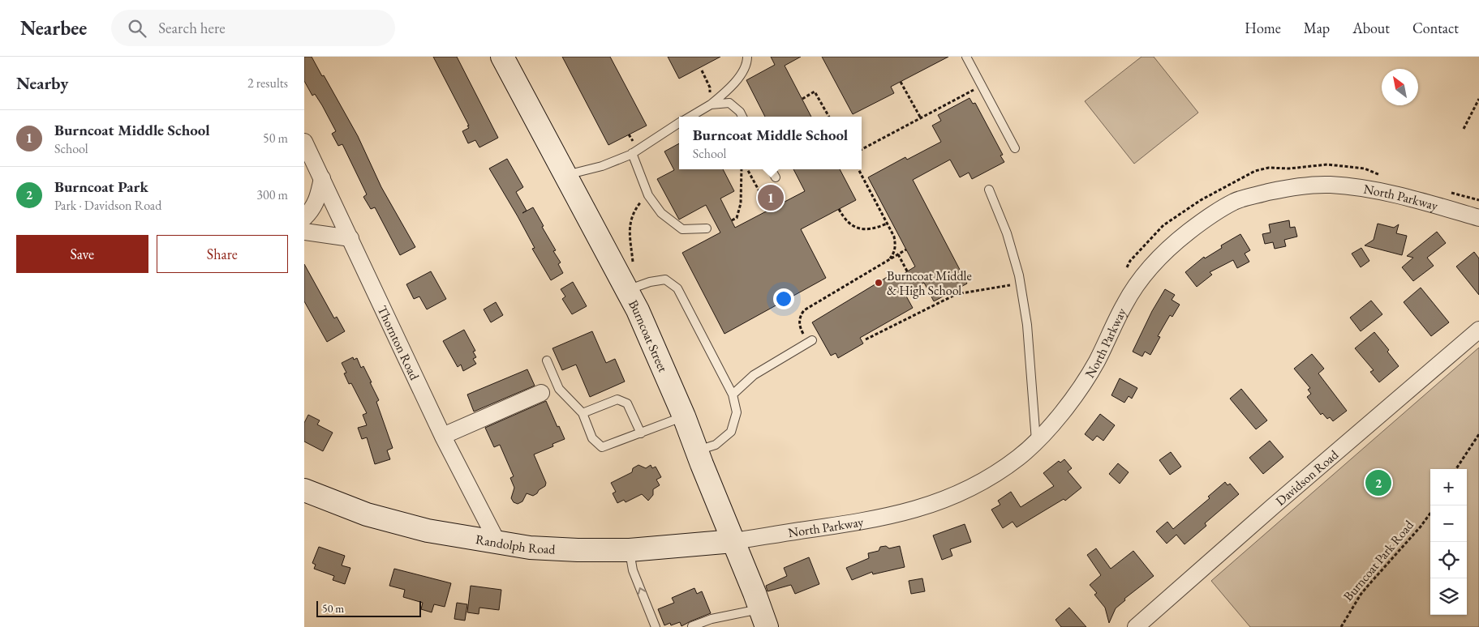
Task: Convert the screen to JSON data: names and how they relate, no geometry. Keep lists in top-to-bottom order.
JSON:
{
  "streets": {
    "main road": ["Burncoat Street", "Randolph Road"],
    "street": ["North Parkway", "Thornton Road", "Davidson Road"],
    "path": ["Burncoat Park Road"]
  },
  "crossings": [
    ["North Parkway", "Burncoat Street"],
    ["North Parkway", "Randolph Road"],
    ["Burncoat Street", "Randolph Road"],
    ["Thornton Road", "Randolph Road"]
  ],
  "places": ["Burncoat Middle & High School"],
  "scale_bar": "50 m",
  "north": "top left",
  "page": {
    "header": "Nearbee",
    "search": "Search here",
    "nav": [
      "Home",
      "Map",
      "About",
      "Contact"
    ],
    "heading": ["Nearby", "2 results"],
    "list": [
      {
        "mark": "1",
        "name": "Burncoat Middle School",
        "note": "School",
        "value": "50 m"
      },
      {
        "mark": "2",
        "name": "Burncoat Park",
        "note": "Park · Davidson Road",
        "value": "300 m"
      }
    ],
    "popup": ["Burncoat Middle School", "School"],
    "pins": ["1", "2"],
    "buttons": ["Save", "Share"],
    "map_buttons": ["+", "−"],
    "scale": "50 m"
  }
}
